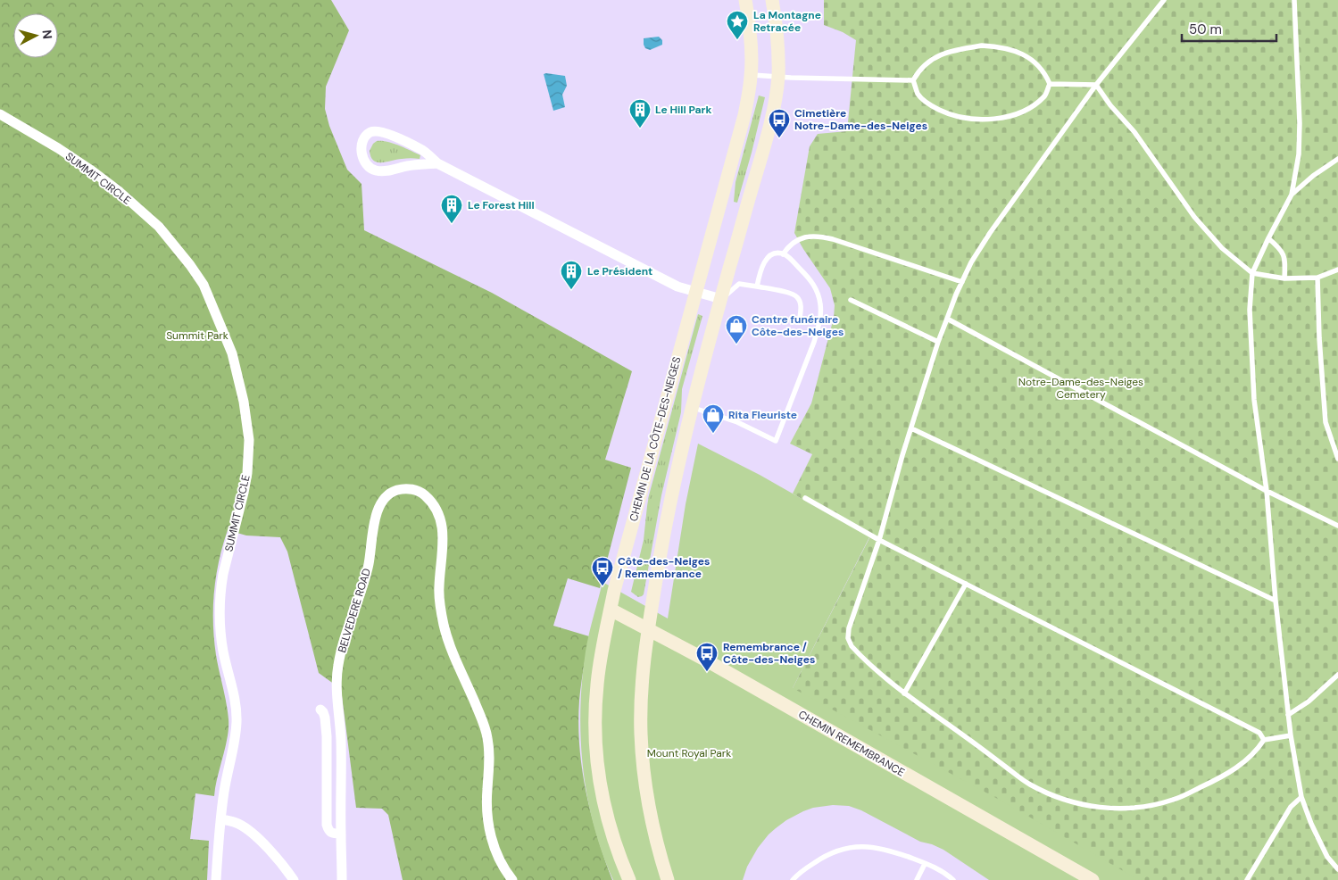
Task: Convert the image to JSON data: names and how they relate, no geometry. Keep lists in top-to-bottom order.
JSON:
{
  "streets": {
    "main road": ["CHEMIN DE LA CÔTE-DES-NEIGES", "CHEMIN REMEMBRANCE"],
    "street": ["SUMMIT CIRCLE", "BELVEDERE ROAD"]
  },
  "crossings": [
    ["CHEMIN DE LA CÔTE-DES-NEIGES", "CHEMIN REMEMBRANCE"]
  ],
  "parks": ["Summit Park", "Notre-Dame-des-Neiges Cemetery", "Mount Royal Park"],
  "places": {
    "place": ["La Montagne Retracée"],
    "building": ["Le Hill Park", "Le Forest Hill", "Le Président"],
    "bus stop": ["Cimetière Notre-Dame-des-Neiges", "Côte-des-Neiges / Remembrance", "Remembrance / Côte-des-Neiges"],
    "shop": ["Centre funéraire Côte-des-Neiges", "Rita Fleuriste"]
  },
  "scale_bar": "50 m",
  "north": "right"
}
